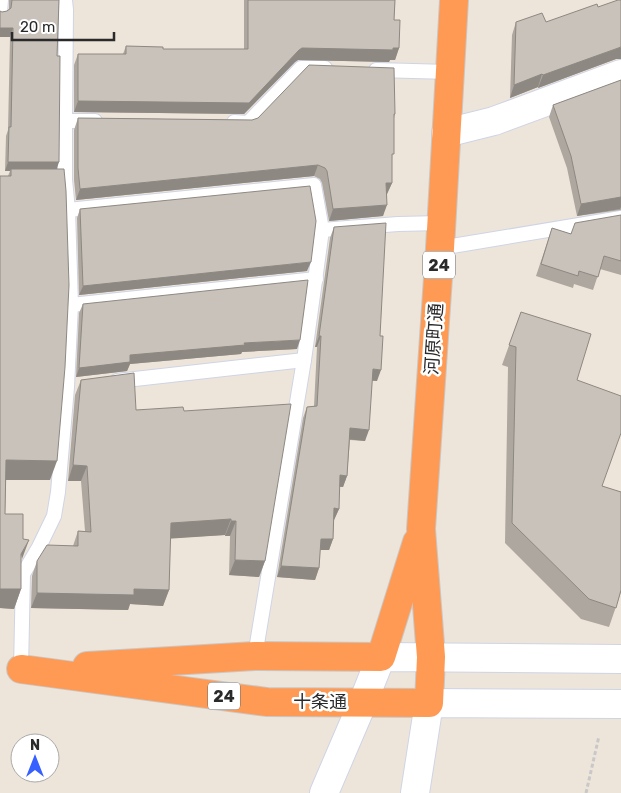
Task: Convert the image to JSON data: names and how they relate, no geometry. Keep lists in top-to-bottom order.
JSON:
{
  "streets": {
    "highway": ["24", "河原町通", "十条通"]
  },
  "crossings": [
    ["24", "河原町通"],
    ["24", "十条通"]
  ],
  "scale_bar": "20 m",
  "north": "top"
}
